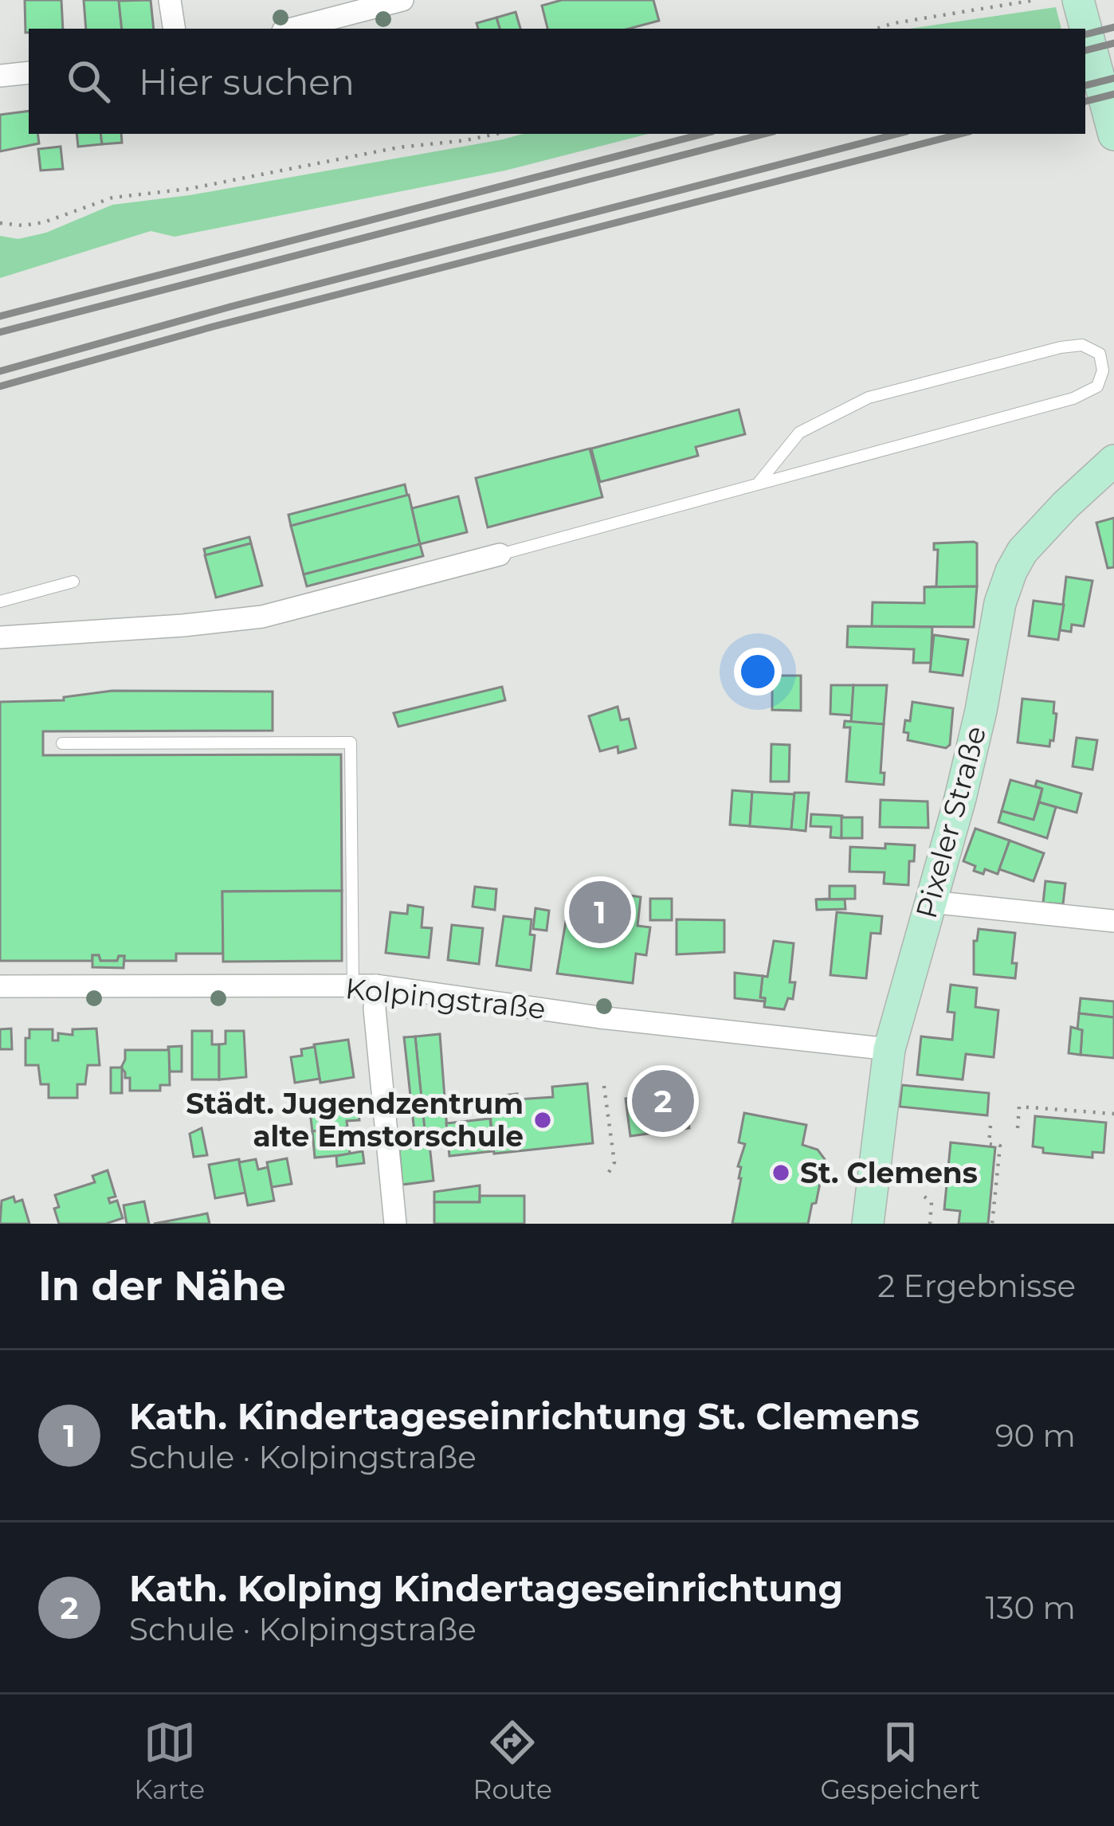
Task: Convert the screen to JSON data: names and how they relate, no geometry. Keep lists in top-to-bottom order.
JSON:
{
  "streets": {
    "main road": ["Pixeler Straße"],
    "street": ["Kolpingstraße"]
  },
  "crossings": [
    ["Pixeler Straße", "Kolpingstraße"]
  ],
  "places": ["Städt. Jugendzentrum alte Emstorschule", "St. Clemens"],
  "page": {
    "search": "Hier suchen",
    "pins": ["1", "2"],
    "heading": ["In der Nähe", "2 Ergebnisse"],
    "list": [
      {
        "mark": "1",
        "name": "Kath. Kindertageseinrichtung St. Clemens",
        "note": "Schule · Kolpingstraße",
        "value": "90 m"
      },
      {
        "mark": "2",
        "name": "Kath. Kolping Kindertageseinrichtung",
        "note": "Schule · Kolpingstraße",
        "value": "130 m"
      }
    ],
    "nav": ["Karte", "Route", "Gespeichert"]
  }
}
